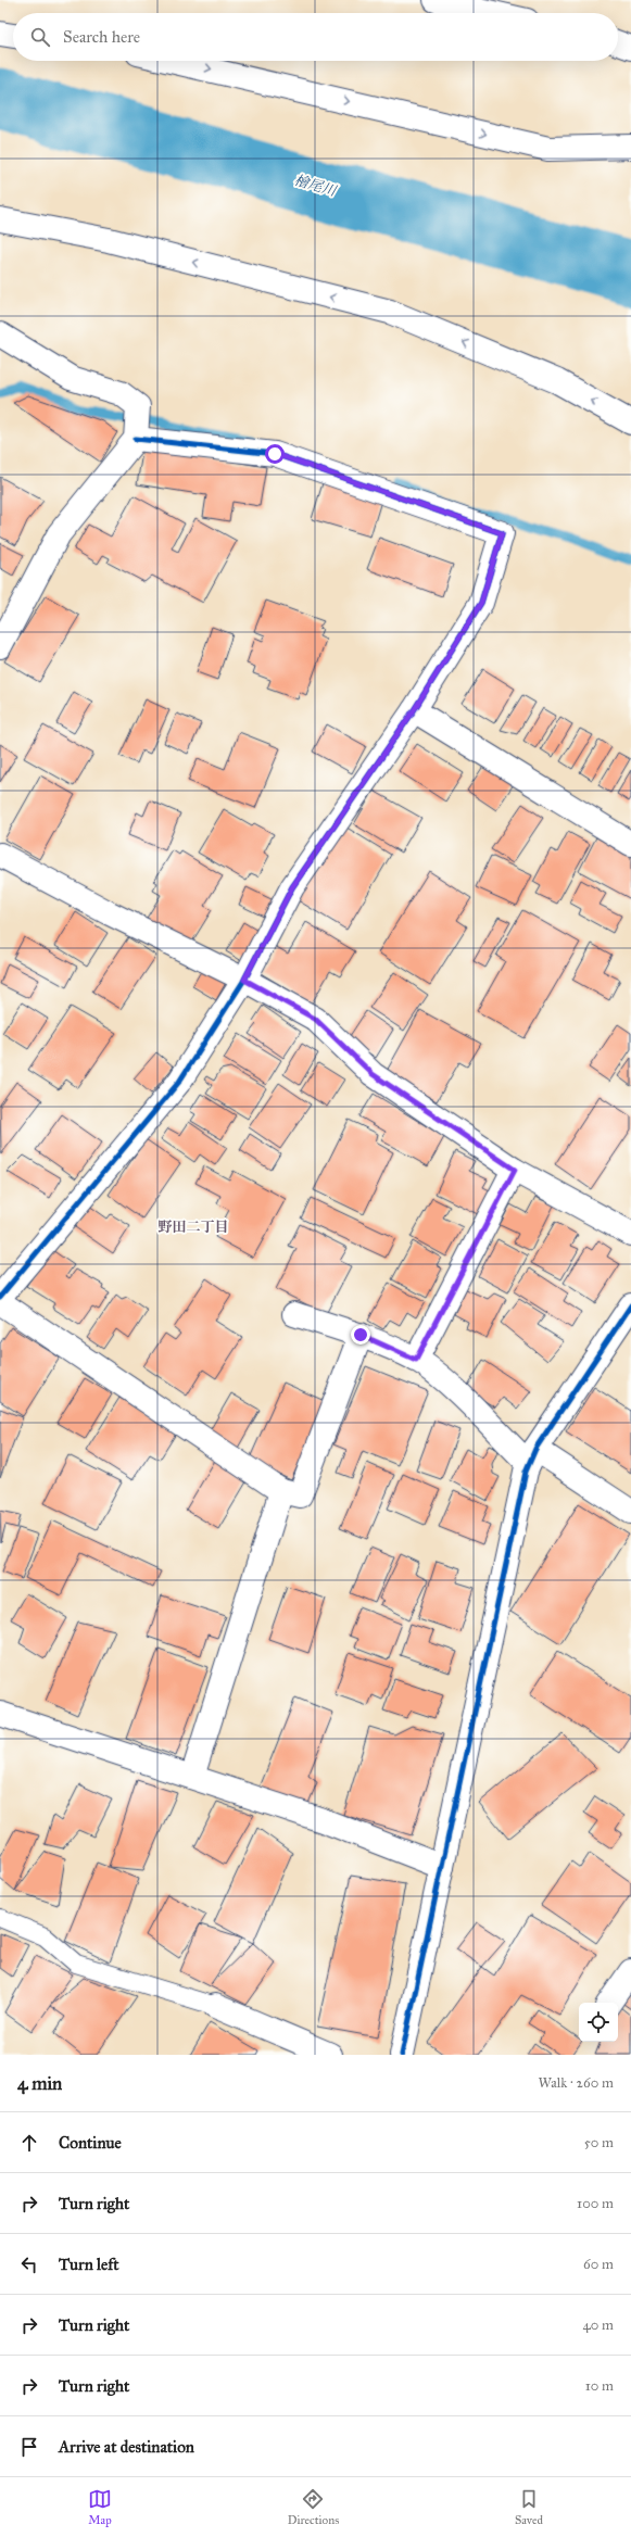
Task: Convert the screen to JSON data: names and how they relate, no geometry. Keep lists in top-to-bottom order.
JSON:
{
  "districts": ["野田二丁目"],
  "water": ["檜尾川"],
  "page": {
    "search": "Search here",
    "heading": ["4 min", "Walk · 260 m"],
    "list": [
      ["Continue", "50 m"],
      ["Turn right", "100 m"],
      ["Turn left", "60 m"],
      ["Turn right", "40 m"],
      ["Turn right", "10 m"],
      "Arrive at destination"
    ],
    "nav": ["Map", "Directions", "Saved"]
  }
}
